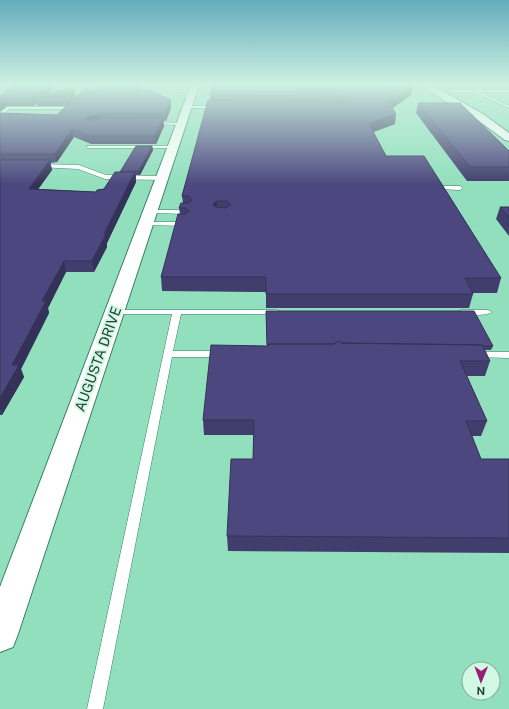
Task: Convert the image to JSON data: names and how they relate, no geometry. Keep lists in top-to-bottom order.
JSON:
{
  "streets": {
    "street": ["AUGUSTA DRIVE"]
  },
  "north": "bottom"
}
